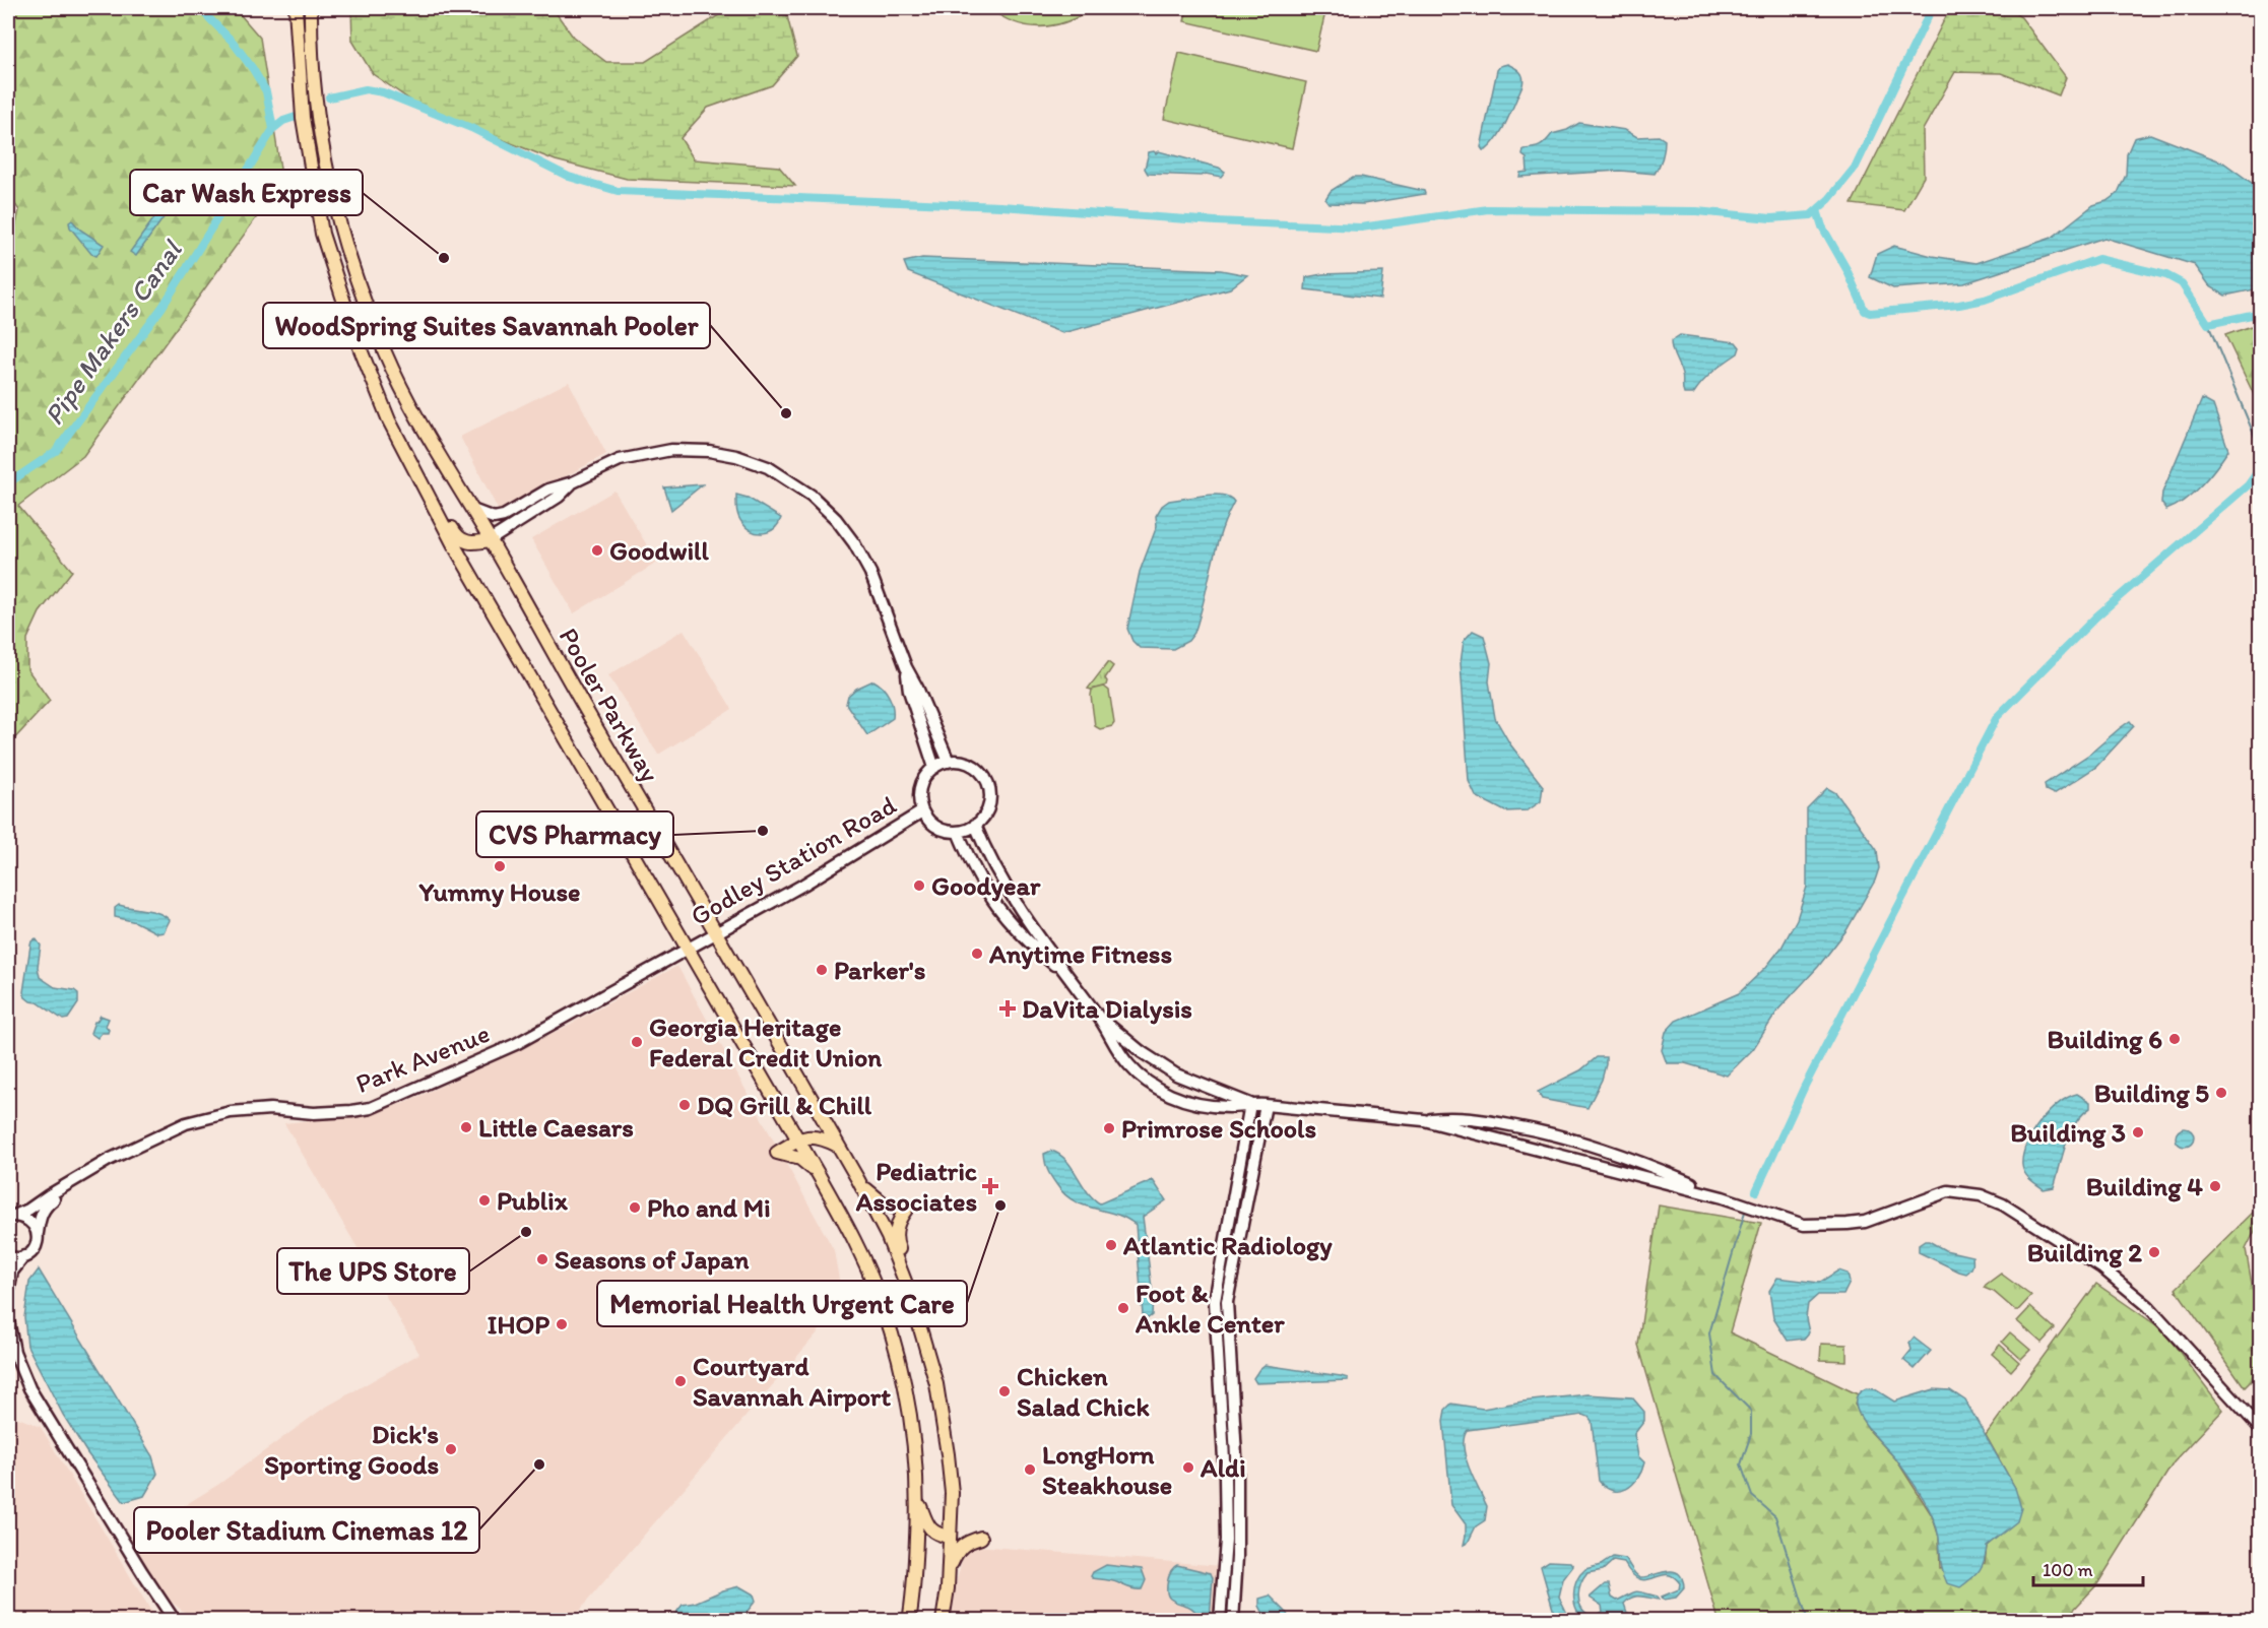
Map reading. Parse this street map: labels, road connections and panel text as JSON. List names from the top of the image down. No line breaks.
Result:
{"streets":{"main road":["Pooler Parkway"],"street":["Godley Station Road","Park Avenue"]},"crossings":[["Pooler Parkway","Godley Station Road"],["Pooler Parkway","Park Avenue"],["Godley Station Road","Park Avenue"]],"water":["Pipe Makers Canal"],"places":{"other":["Car Wash Express","WoodSpring Suites Savannah Pooler","Goodwill","CVS Pharmacy","Yummy House","Goodyear","Anytime Fitness","Parker's","Building 6","Georgia Heritage Federal Credit Union","Building 5","DQ Grill & Chill","Little Caesars","Primrose Schools","Building 3","Building 4","Publix","Memorial Health Urgent Care","Pho and Mi","The UPS Store","Atlantic Radiology","Building 2","Seasons of Japan","Foot & Ankle Center","IHOP","Courtyard Savannah Airport","Chicken Salad Chick","Dick's Sporting Goods","Pooler Stadium Cinemas 12","Aldi","LongHorn Steakhouse"],"health":["DaVita Dialysis","Pediatric Associates"]},"scale_bar":"100 m"}
